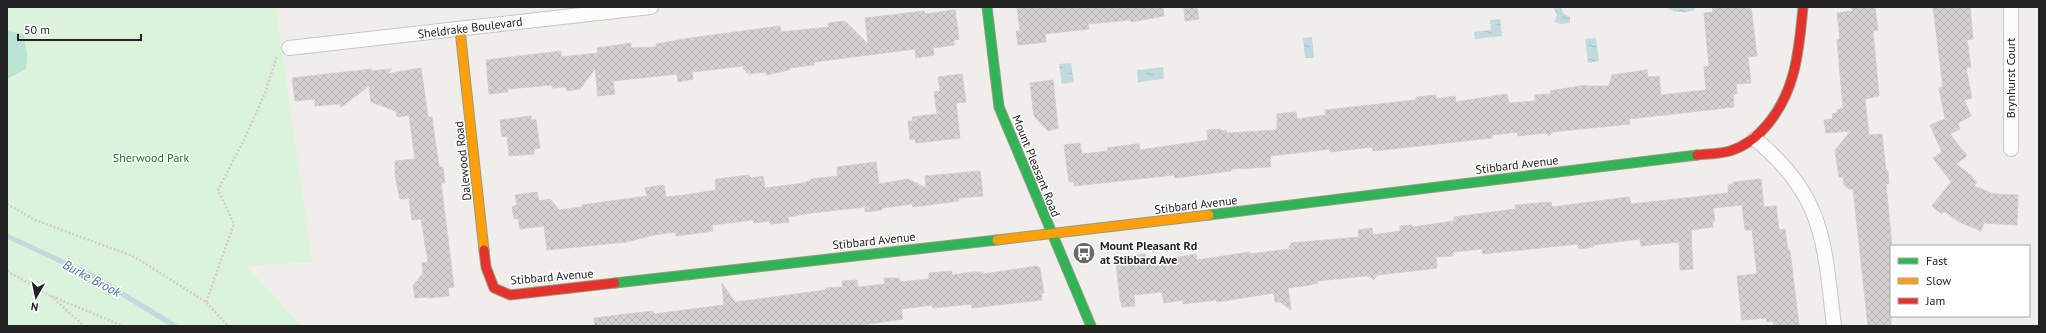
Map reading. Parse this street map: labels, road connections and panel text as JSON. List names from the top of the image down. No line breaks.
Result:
{"streets":{"street":["Sheldrake Boulevard","Brynhurst Court","Dalewood Road","Stibbard Avenue","Mount Pleasant Road"]},"crossings":[["Sheldrake Boulevard","Dalewood Road"],["Dalewood Road","Stibbard Avenue"],["Stibbard Avenue","Mount Pleasant Road"]],"water":["Burke Brook"],"parks":["Sherwood Park"],"places":{"bus stop":["Mount Pleasant Rd at Stibbard Ave"]},"legend":["Fast","Slow","Jam"],"scale_bar":"50 m","north":"bottom"}
